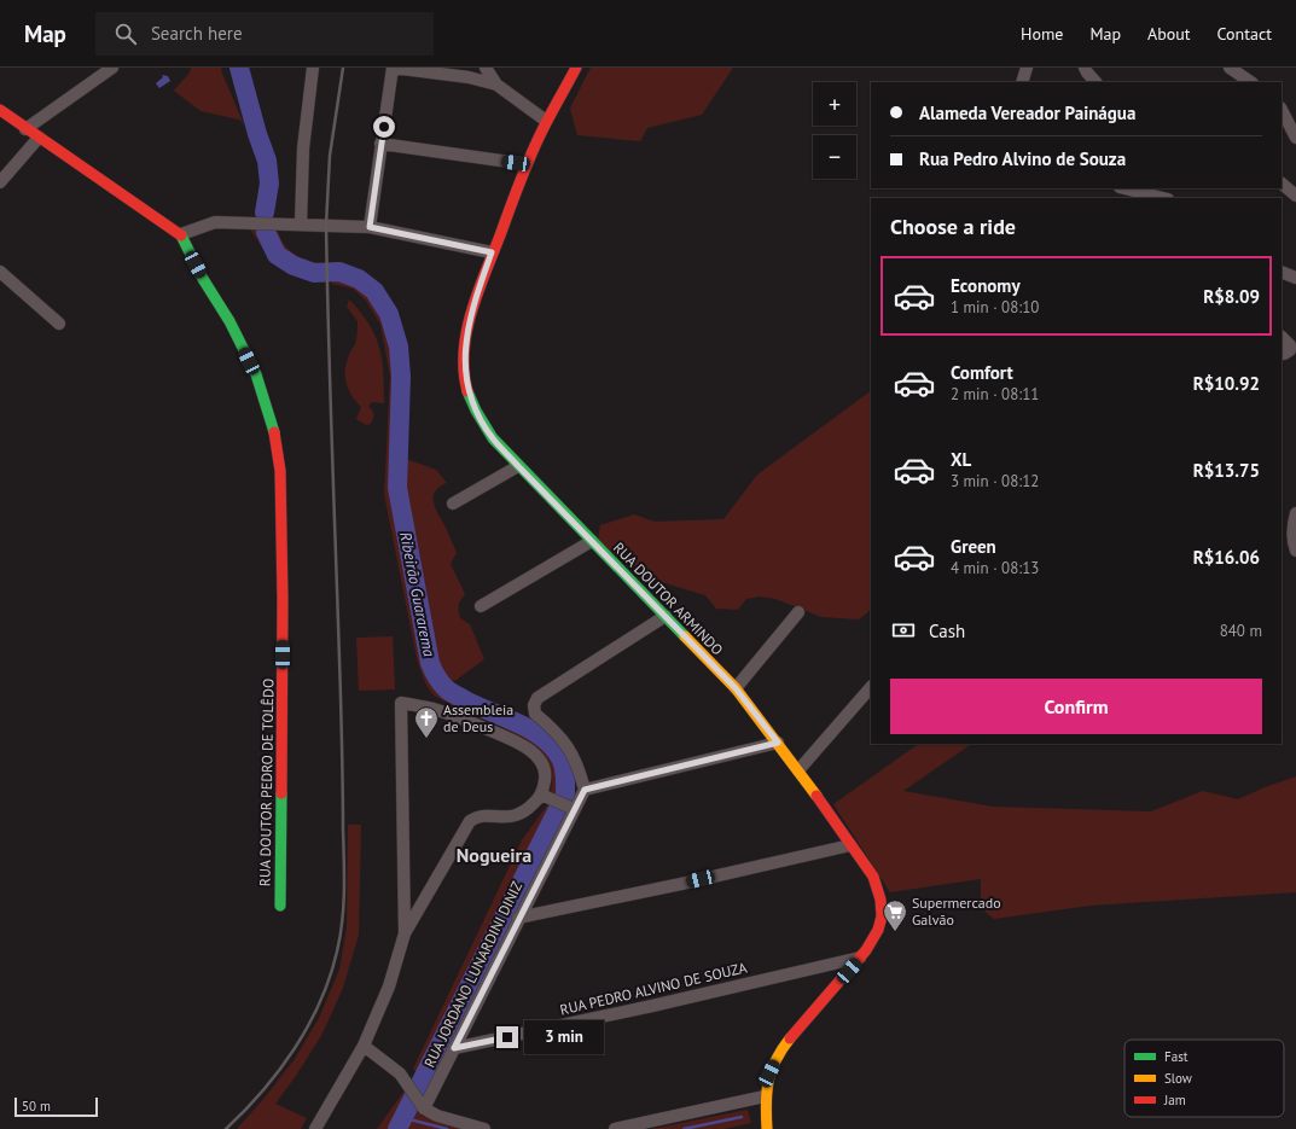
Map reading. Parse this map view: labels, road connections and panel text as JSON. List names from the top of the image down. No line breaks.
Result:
{"streets":{"street":["RUA DOUTOR ARMINDO","RUA DOUTOR PEDRO DE TOLÊDO","RUA JORDANO LUNARDINI DINIZ","RUA PEDRO ALVINO DE SOUZA"]},"crossings":[["RUA DOUTOR ARMINDO","RUA PEDRO ALVINO DE SOUZA"],["RUA JORDANO LUNARDINI DINIZ","RUA PEDRO ALVINO DE SOUZA"]],"districts":["Nogueira"],"water":["Ribeirão Guararema"],"places":{"church":["Assembleia de Deus"],"supermarket":["Supermercado Galvão"]},"legend":["Fast","Slow","Jam"],"scale_bar":"50 m","page":{"header":"Map","search":"Search here","nav":["Home","Map","About","Contact"],"map_buttons":["+","−"],"banner":["Alameda Vereador Painágua","Rua Pedro Alvino de Souza"],"heading":"Choose a ride","list":[{"name":"Economy","note":"1 min · 08:10","value":"R$8.09"},{"name":"Comfort","note":"2 min · 08:11","value":"R$10.92"},{"name":"XL","note":"3 min · 08:12","value":"R$13.75"},{"name":"Green","note":"4 min · 08:13","value":"R$16.06"}],"pay":["Cash","840 m"],"buttons":"Confirm","bubble":"3 min","scale":"50 m"}}
